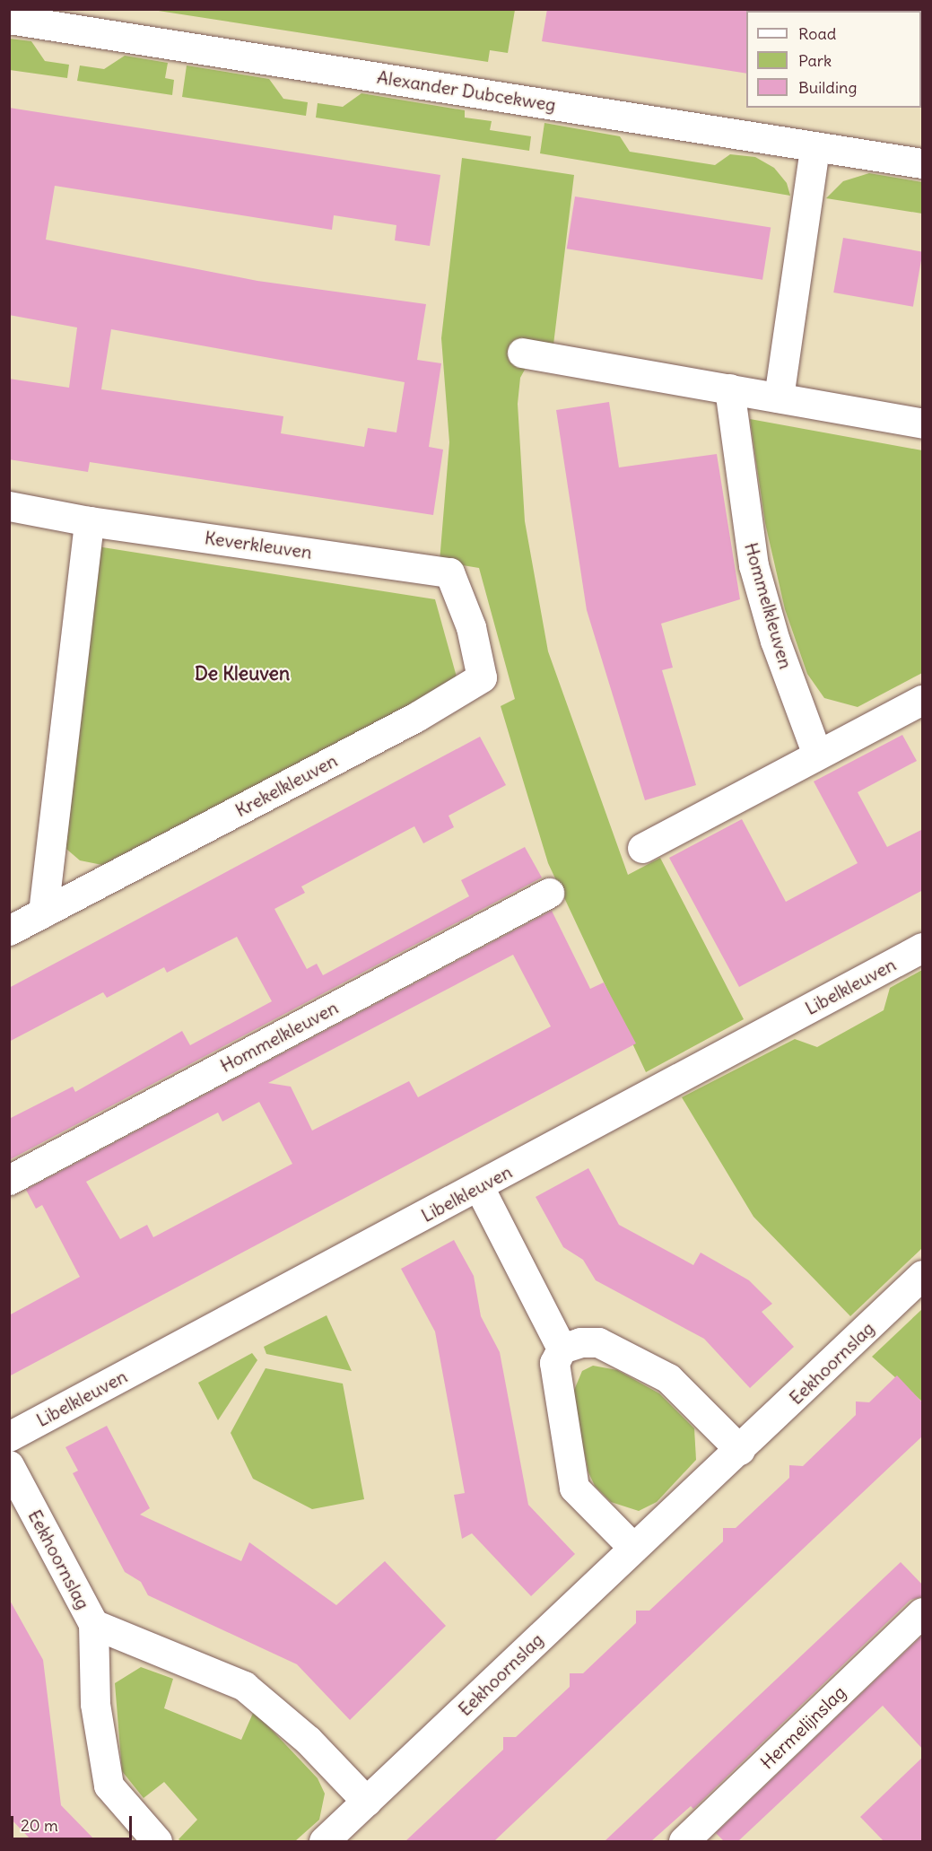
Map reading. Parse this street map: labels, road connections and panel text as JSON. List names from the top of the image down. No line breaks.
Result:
{"streets":{"street":["Alexander Dubcekweg","Keverkleuven","Hommelkleuven","Krekelkleuven","Libelkleuven","Eekhoornslag","Hermelijnslag"]},"crossings":[["Keverkleuven","Krekelkleuven"]],"districts":["De Kleuven"],"legend":["Road","Park","Building"],"scale_bar":"20 m"}
